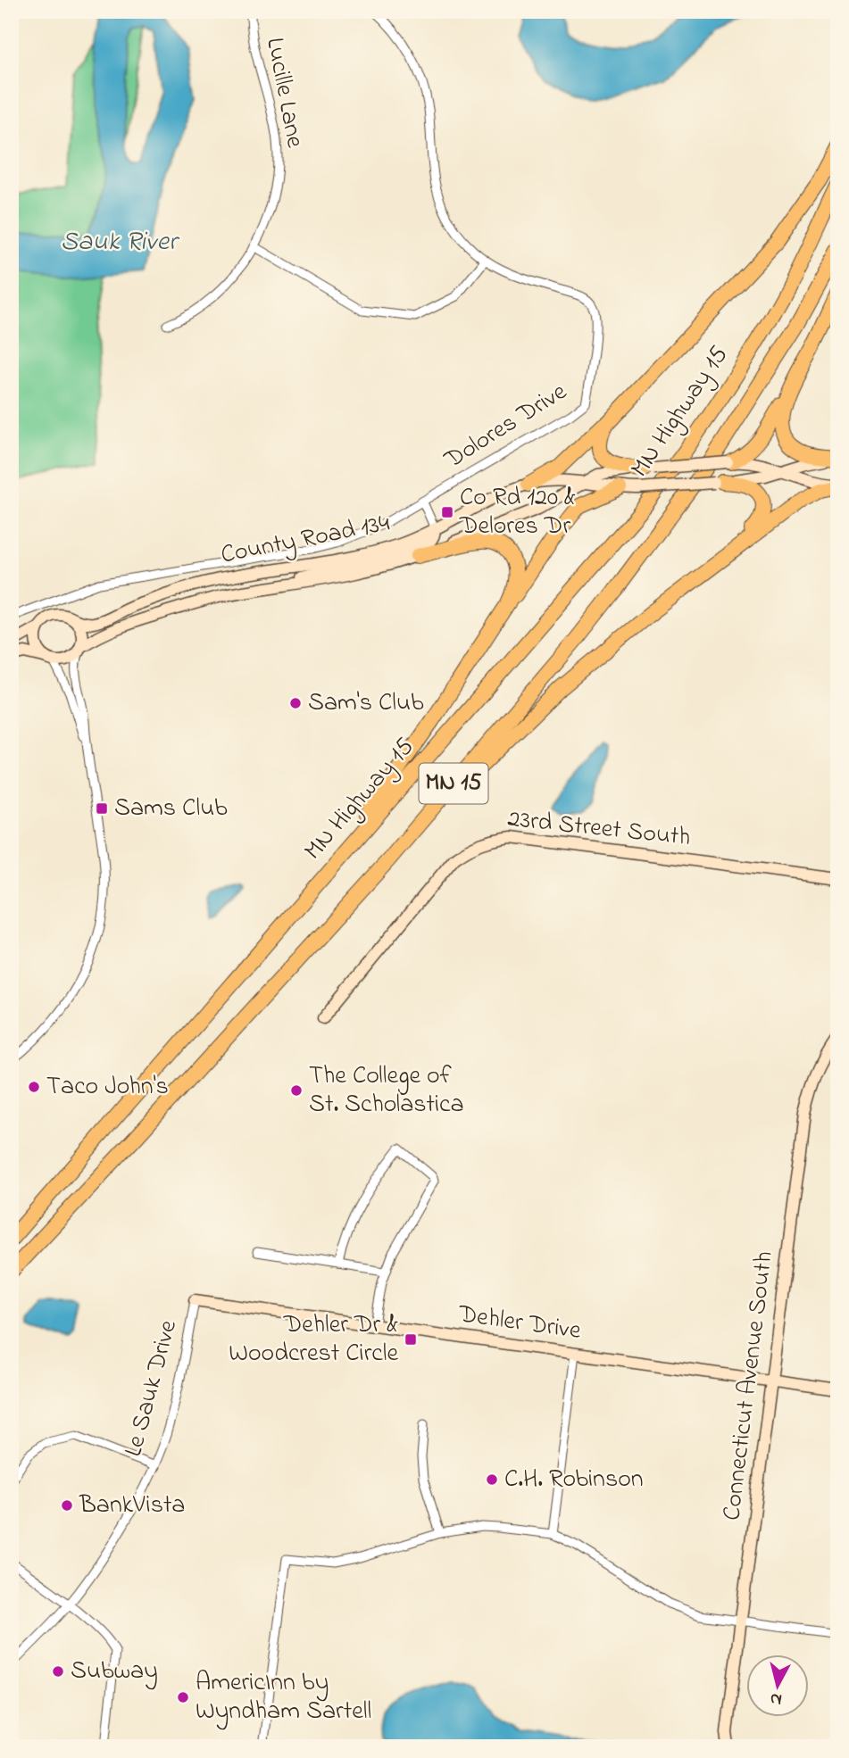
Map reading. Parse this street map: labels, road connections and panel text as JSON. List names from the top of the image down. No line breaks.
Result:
{"streets":{"highway":["MN Highway 15","MN 15"],"street":["Lucille Lane","Dolores Drive","County Road 134","23rd Street South","Dehler Drive","Connecticut Avenue South","Le Sauk Drive"]},"crossings":[["Dehler Drive","Connecticut Avenue South"],["Dehler Drive","Le Sauk Drive"]],"water":["Sauk River"],"places":{"transit":["Co Rd 120 & Delores Dr","Sams Club","Dehler Dr & Woodcrest Circle"],"other":["Sam's Club","Taco John's","The College of St. Scholastica","C.H. Robinson","BankVista","Subway","AmericInn by Wyndham Sartell"]},"north":"bottom"}
